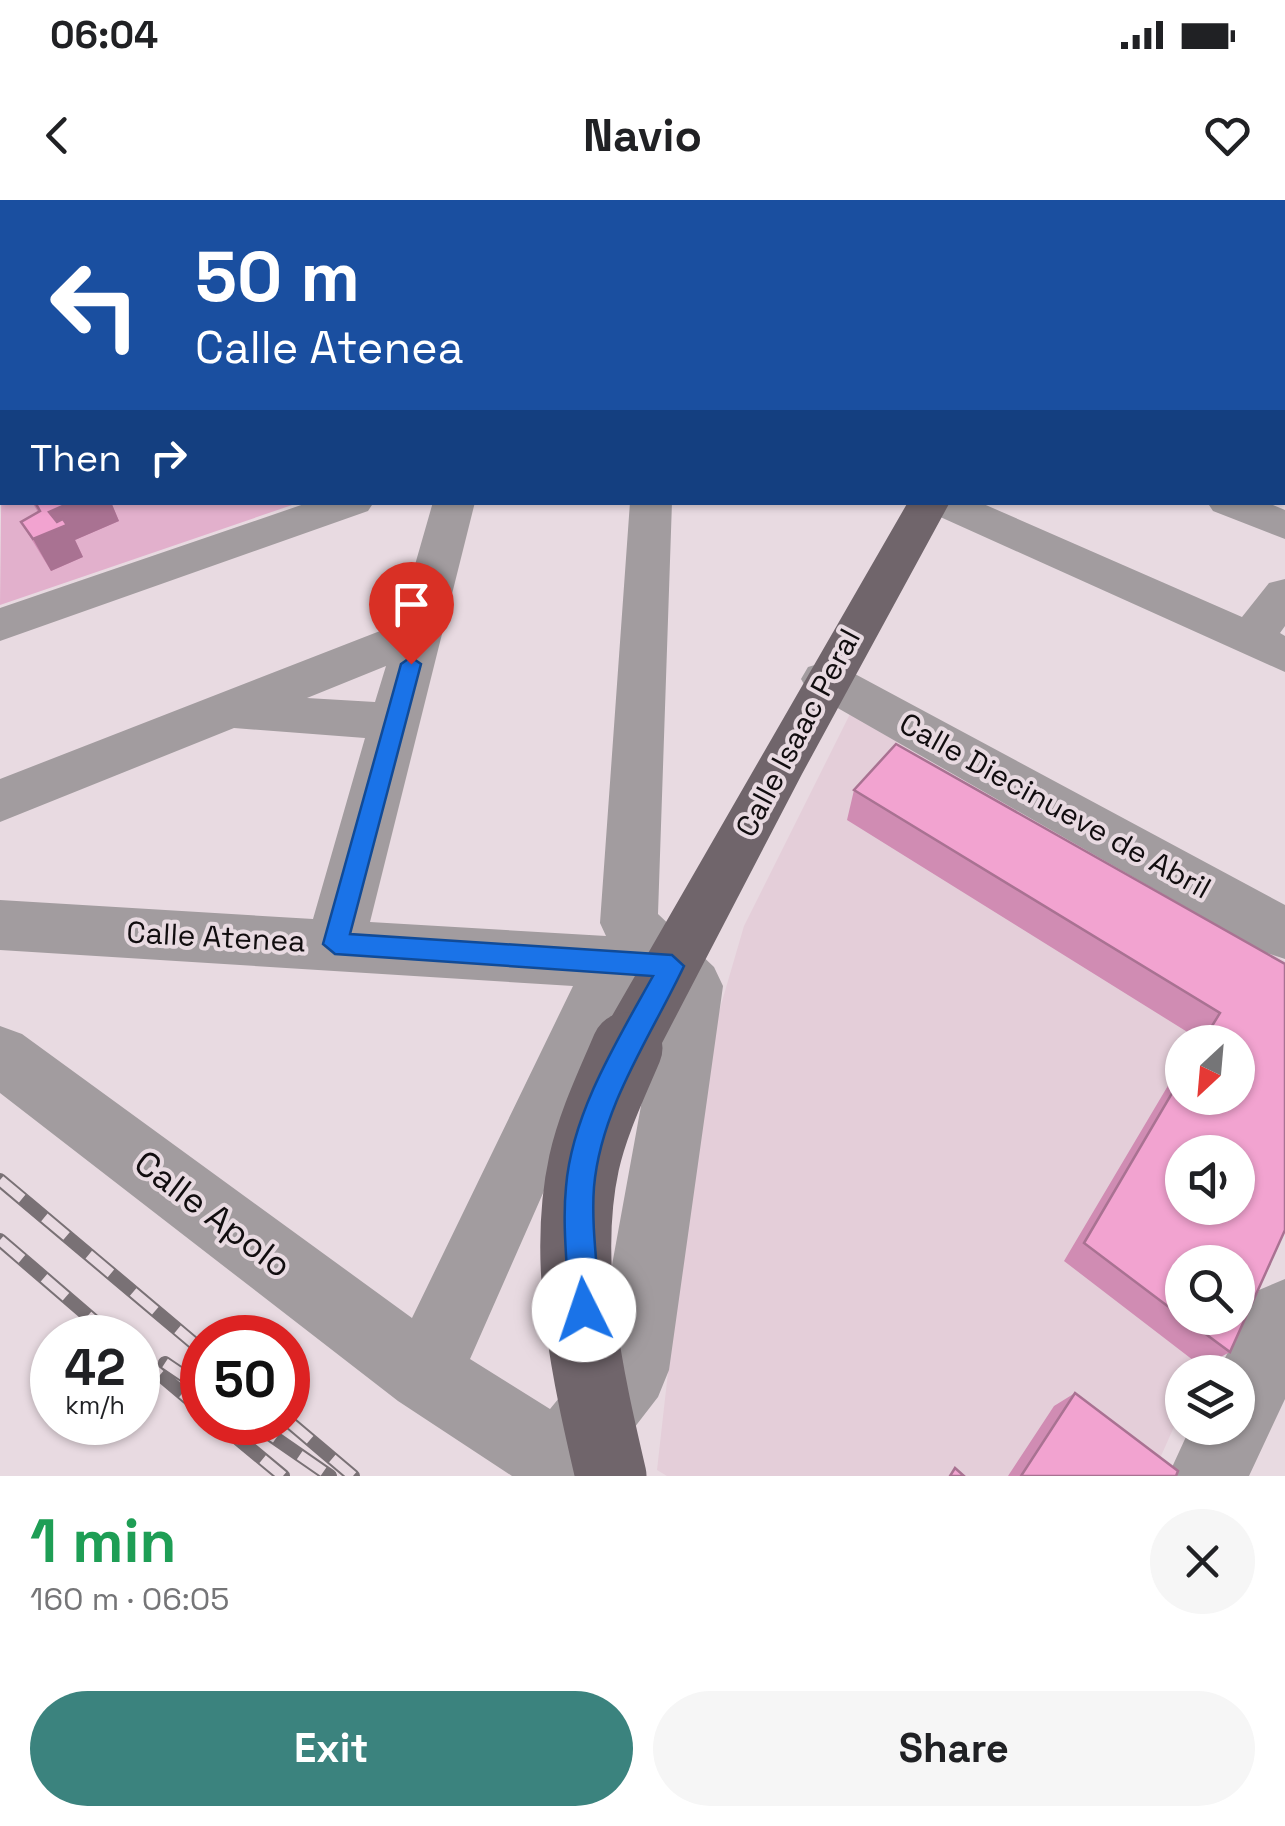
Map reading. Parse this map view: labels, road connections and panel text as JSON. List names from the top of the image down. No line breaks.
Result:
{"streets":{"main road":["Calle Isaac Peral"],"street":["Calle Diecinueve de Abril","Calle Atenea","Calle Apolo"]},"crossings":[["Calle Isaac Peral","Calle Diecinueve de Abril"],["Calle Isaac Peral","Calle Atenea"],["Calle Isaac Peral","Calle Apolo"]],"north":"bottom left","page":{"status":"06:04","header":"Navio","turn":["50 m","Calle Atenea"],"then":"Then","speed":"42 km/h","limit":"50","heading":["1 min","160 m · 06:05"],"buttons":["Exit","Share"]}}
